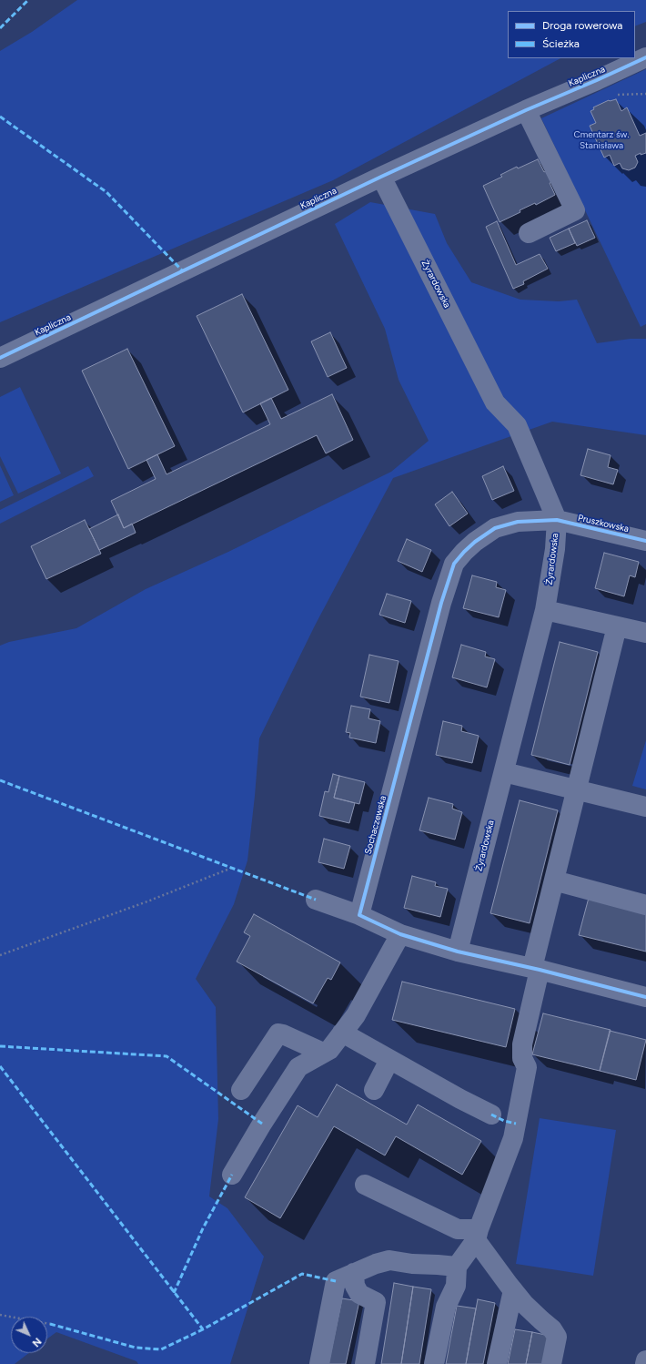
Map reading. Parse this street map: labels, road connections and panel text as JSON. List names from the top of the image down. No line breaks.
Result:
{"streets":{"street":["Kapliczna","Żyrardowska","Pruszkowska","Sochaczewska"]},"crossings":[["Kapliczna","Żyrardowska"],["Żyrardowska","Pruszkowska"],["Żyrardowska","Sochaczewska"],["Pruszkowska","Sochaczewska"]],"parks":["Cmentarz św. Stanisława"],"legend":["Droga rowerowa","Ścieżka"],"north":"bottom right"}
